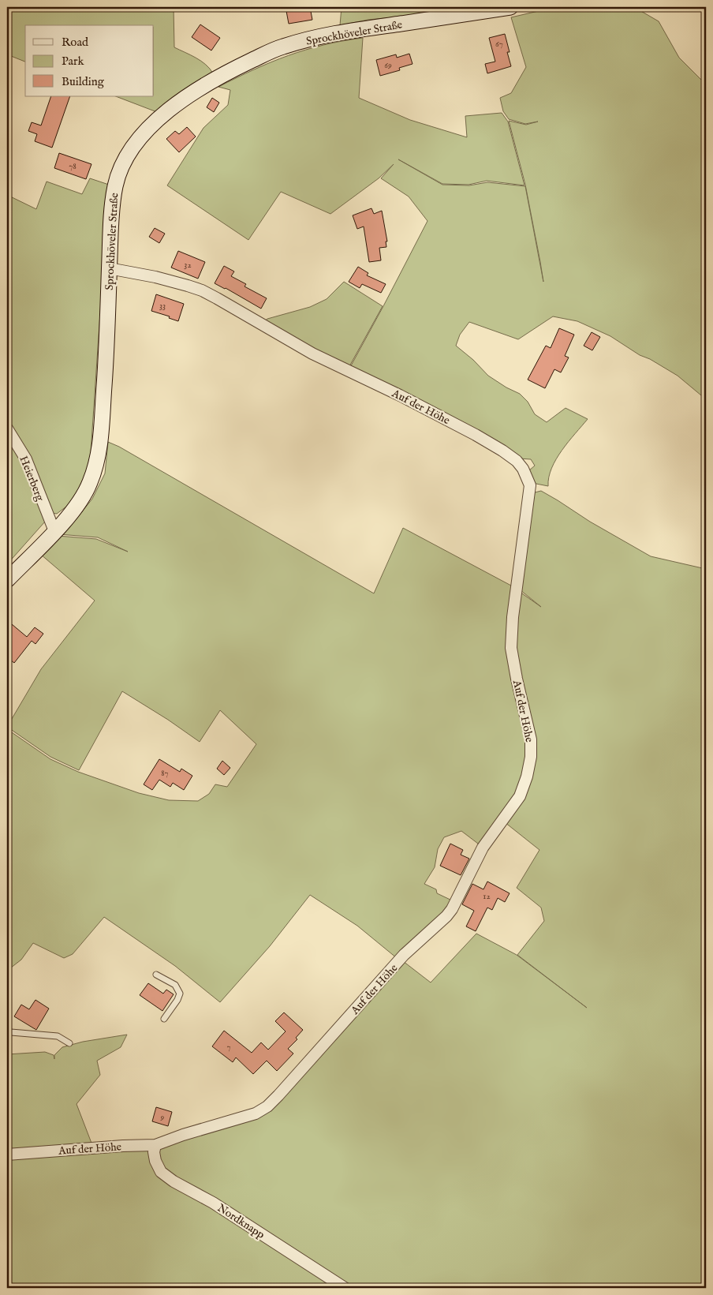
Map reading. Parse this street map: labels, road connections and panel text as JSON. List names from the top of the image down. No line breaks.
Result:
{"streets":{"street":["Sprockhöveler Straße","Auf der Höhe","Heierberg","Nordknapp"]},"crossings":[["Sprockhöveler Straße","Auf der Höhe"],["Sprockhöveler Straße","Heierberg"],["Auf der Höhe","Nordknapp"]],"house_numbers":["67","69","78","32","33","87","12","7","9"],"legend":["Road","Park","Building"]}
